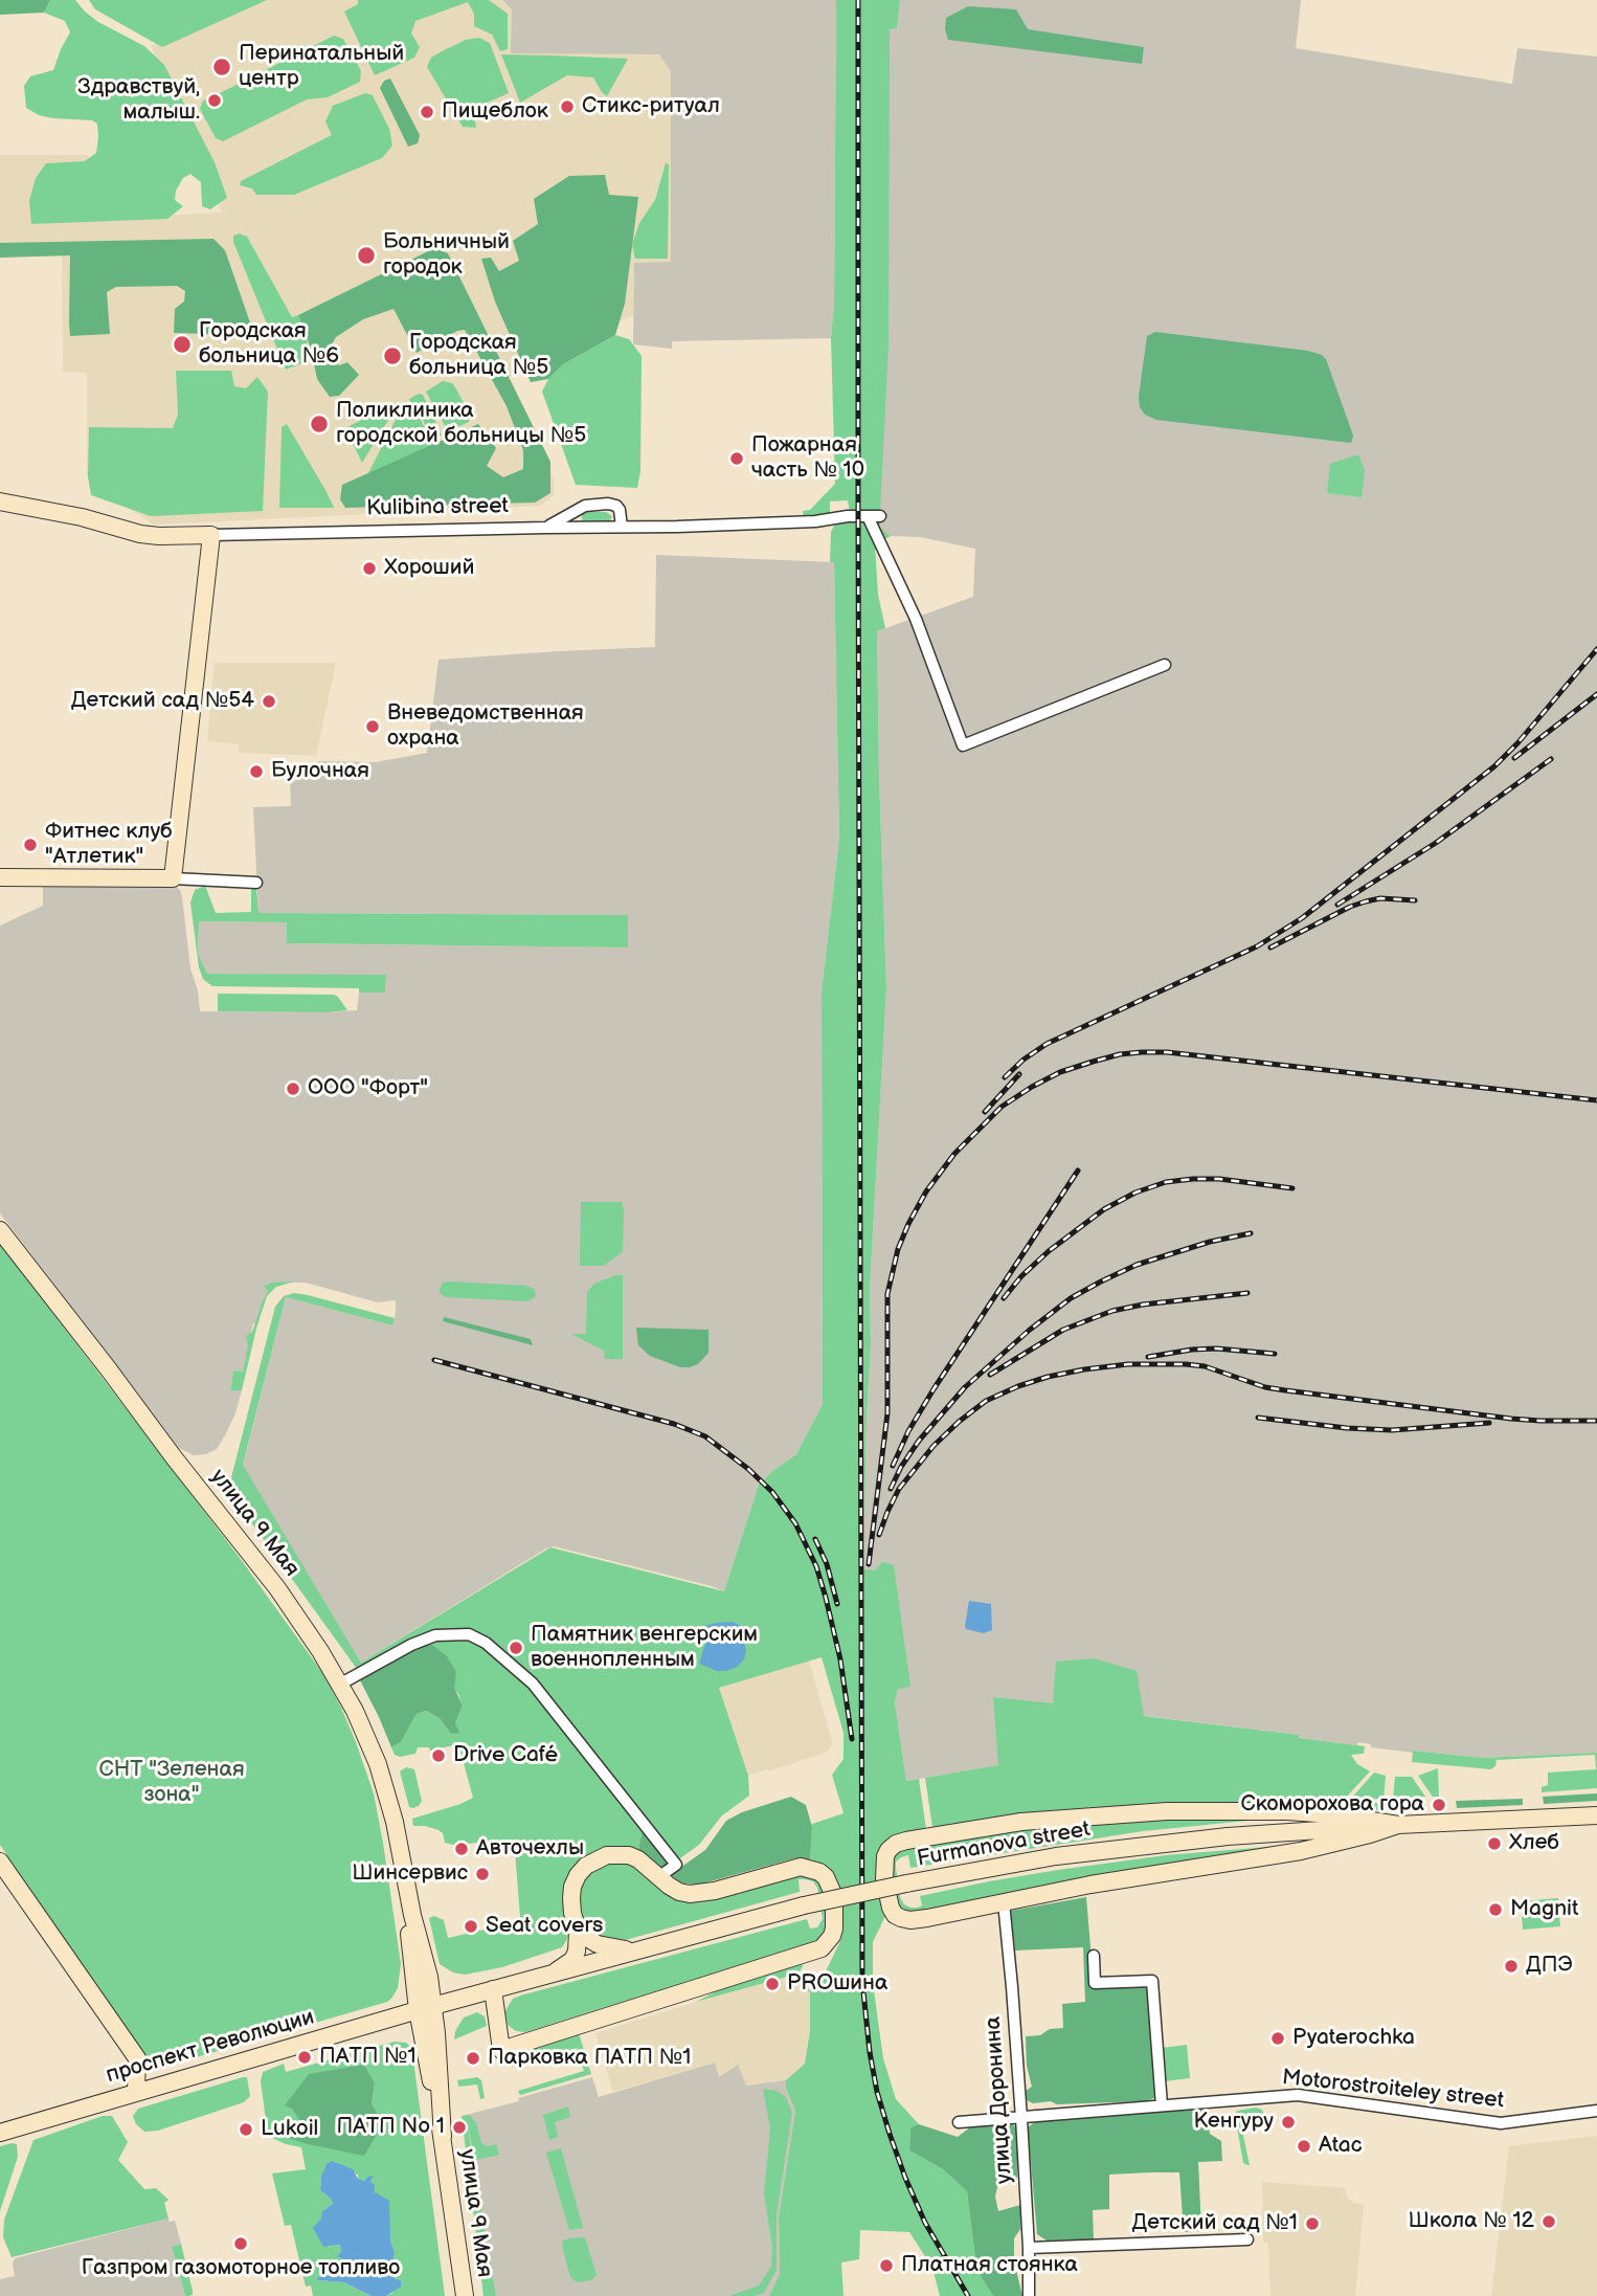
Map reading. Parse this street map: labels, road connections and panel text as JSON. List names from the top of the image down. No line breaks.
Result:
{"streets":{"street":["Kulibina street","улица 9 Мая","Furmanova street","проспект Революции","Motorostroiteley street","улица Доронина"]},"crossings":[["улица 9 Мая","Furmanova street"],["улица 9 Мая","проспект Революции"],["Furmanova street","проспект Революции"],["Motorostroiteley street","улица Доронина"]],"parks":["СНТ \"Зеленая зона\""],"places":["Перинатальный центр","Здравствуй, малыш.","Стикс-ритуал","Пищеблок","Больничный городок","Городская больница №6","Городская больница №5","Поликлиника городской больницы №5","Пожарная часть № 10","Хороший","Детский сад №54","Вневедомственная охрана","Булочная","Фитнес клуб \"Атлетик\"","ООО \"Форт\"","Памятник венгерским военнопленным","Drive Café","Скоморохова гора","Хлеб","Авточехлы","Шинсервис","Magnit","Seat covers","ДПЭ","PROшина","Pyaterochka","ПАТП №1","Парковка ПАТП №1","Кенгуру","ПАТП No 1","Lukoil","Atac","Школа № 12","Детский сад №1","Газпром газомоторное топливо","Платная стоянка"]}
